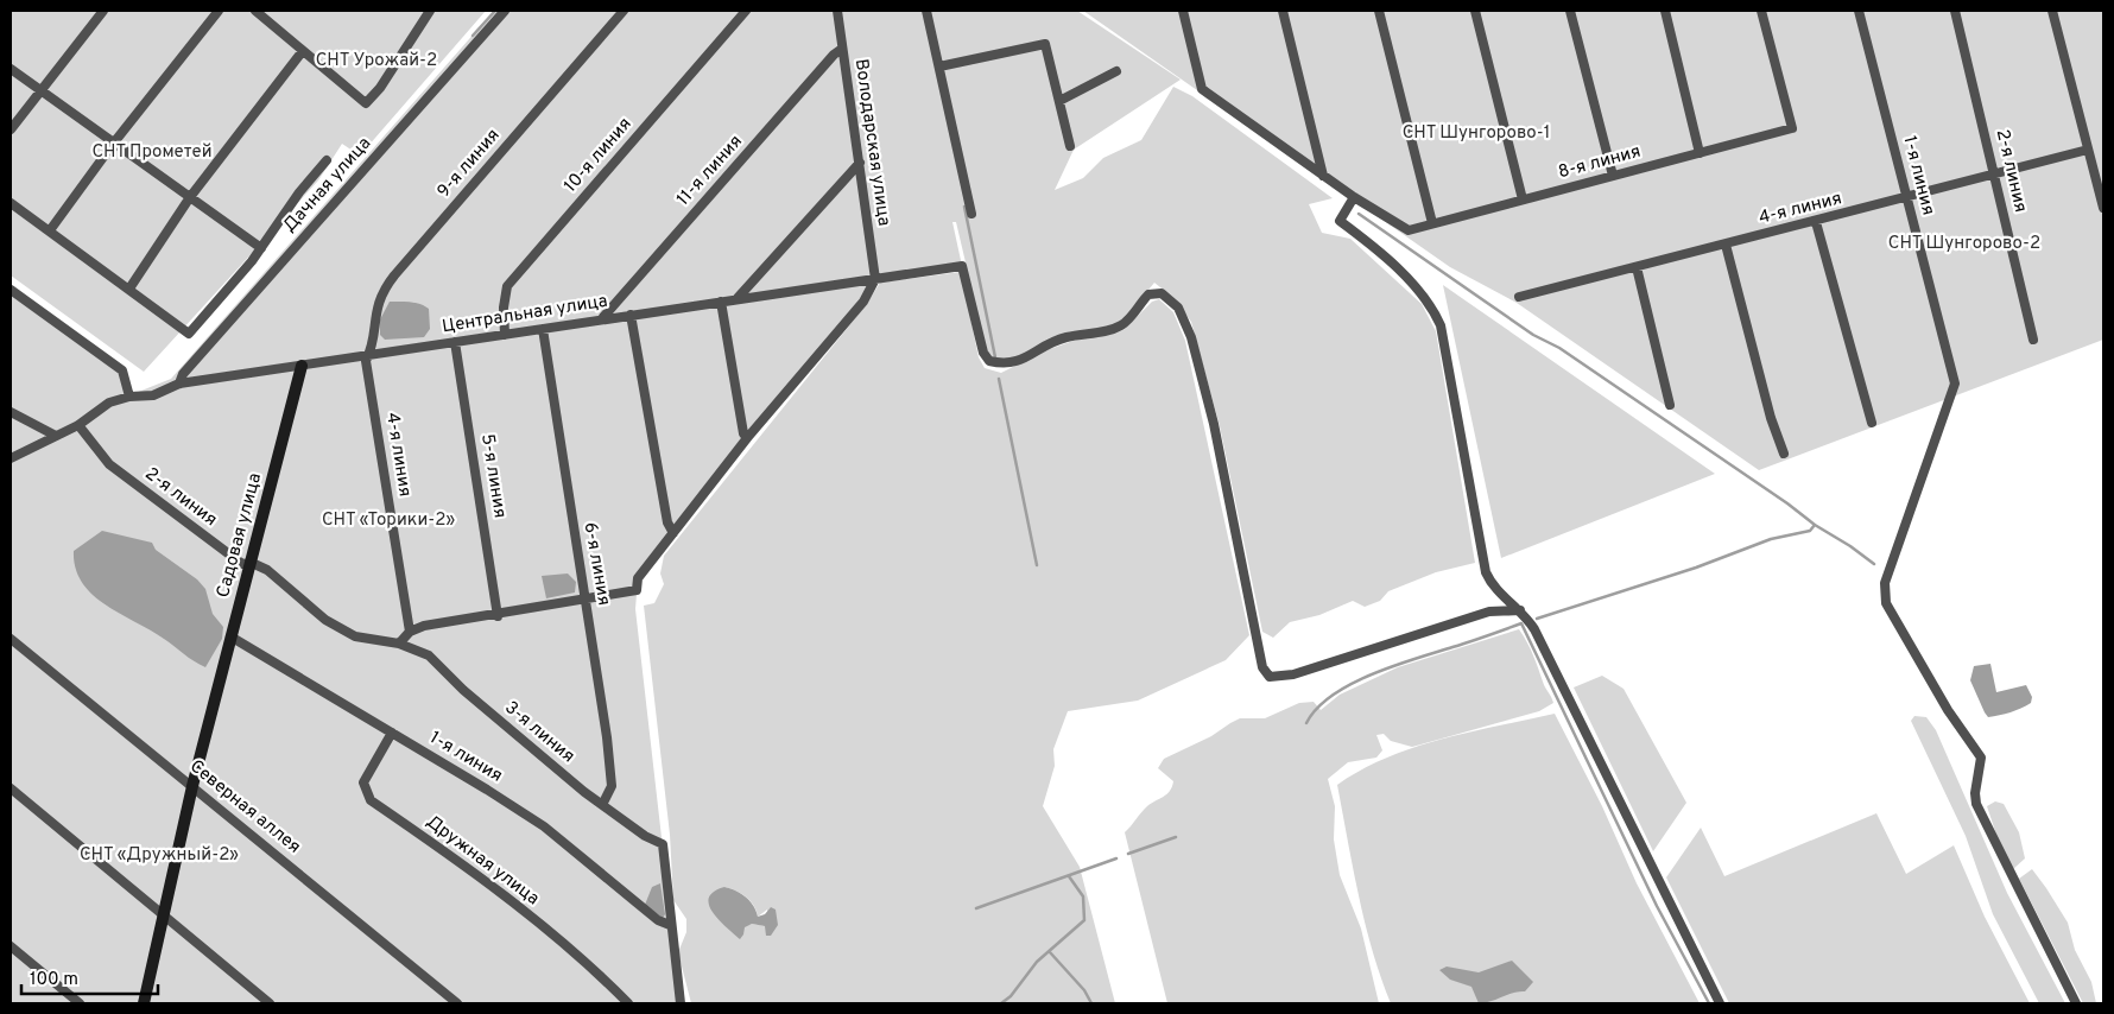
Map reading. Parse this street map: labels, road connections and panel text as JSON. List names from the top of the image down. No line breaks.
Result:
{"streets":{"street":["Володарская улица","10-я линия","8-я линия","9-я линия","11-я линия","2-я линия","1-я линия","Дачная улица","4-я линия","Центральная улица","5-я линия","Садовая улица","6-я линия","3-я линия","Северная аллея","Дружная улица"]},"crossings":[["Володарская улица","11-я линия"],["Володарская улица","Центральная улица"],["10-я линия","Центральная улица"],["9-я линия","4-я линия"],["9-я линия","Центральная улица"],["11-я линия","Центральная улица"],["2-я линия","4-я линия"],["2-я линия","Центральная улица"],["2-я линия","Садовая улица"],["2-я линия","3-я линия"],["1-я линия","4-я линия"],["1-я линия","Садовая улица"],["1-я линия","3-я линия"],["1-я линия","Дружная улица"],["Дачная улица","Центральная улица"],["4-я линия","Центральная улица"],["Центральная улица","5-я линия"],["Центральная улица","Садовая улица"],["Центральная улица","6-я линия"],["Садовая улица","Северная аллея"],["6-я линия","3-я линия"]],"parks":["СНТ Урожай-2","СНТ Шунгорово-1","СНТ Прометей","СНТ Шунгорово-2","СНТ «Торики-2»","СНТ «Дружный-2»"],"scale_bar":"100 m"}
